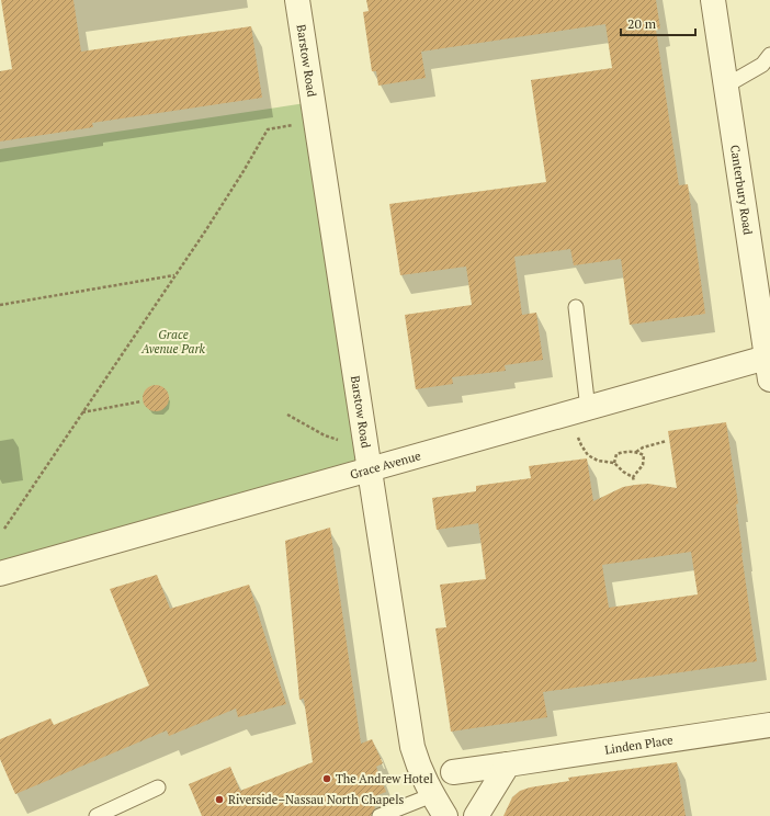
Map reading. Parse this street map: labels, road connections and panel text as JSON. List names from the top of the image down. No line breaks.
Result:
{"streets":{"street":["Barstow Road","Canterbury Road","Grace Avenue","Linden Place"]},"crossings":[["Barstow Road","Grace Avenue"],["Canterbury Road","Grace Avenue"]],"parks":["Grace Avenue Park"],"places":["The Andrew Hotel","Riverside–Nassau North Chapels"],"scale_bar":"20 m"}
